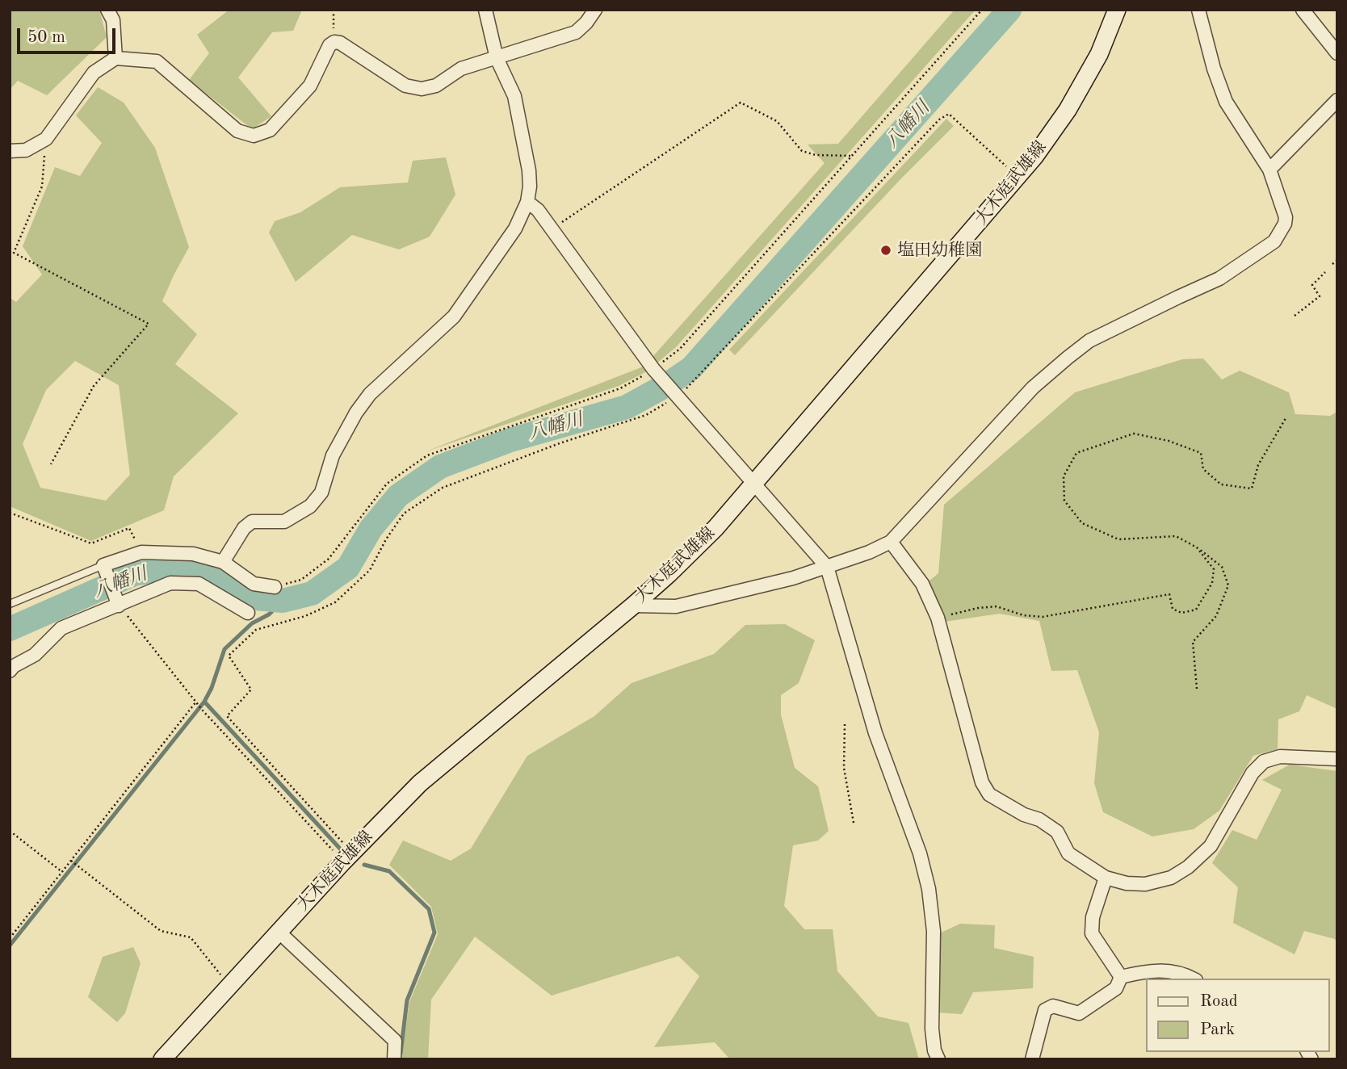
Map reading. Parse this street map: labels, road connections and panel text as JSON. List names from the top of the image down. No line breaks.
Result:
{"streets":{"main road":["大木庭武雄線"]},"water":["八幡川"],"places":["塩田幼稚園"],"legend":["Road","Park"],"scale_bar":"50 m"}
